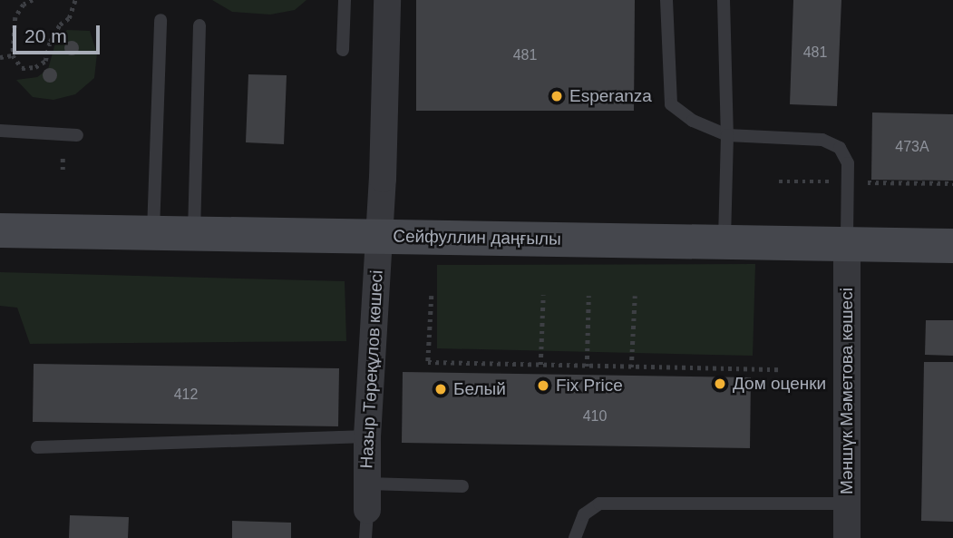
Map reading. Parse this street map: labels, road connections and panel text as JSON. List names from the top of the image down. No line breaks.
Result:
{"streets":{"main road":["Сейфуллин даңғылы"],"street":["Назыр Төреқұлов көшесі","Мәншүк Мәметова көшесі"]},"crossings":[["Сейфуллин даңғылы","Назыр Төреқұлов көшесі"],["Сейфуллин даңғылы","Мәншүк Мәметова көшесі"]],"places":["Esperanza","Дом оценки","Fix Price","Белый"],"house_numbers":["481","481","473А","412","410"],"scale_bar":"20 m"}
